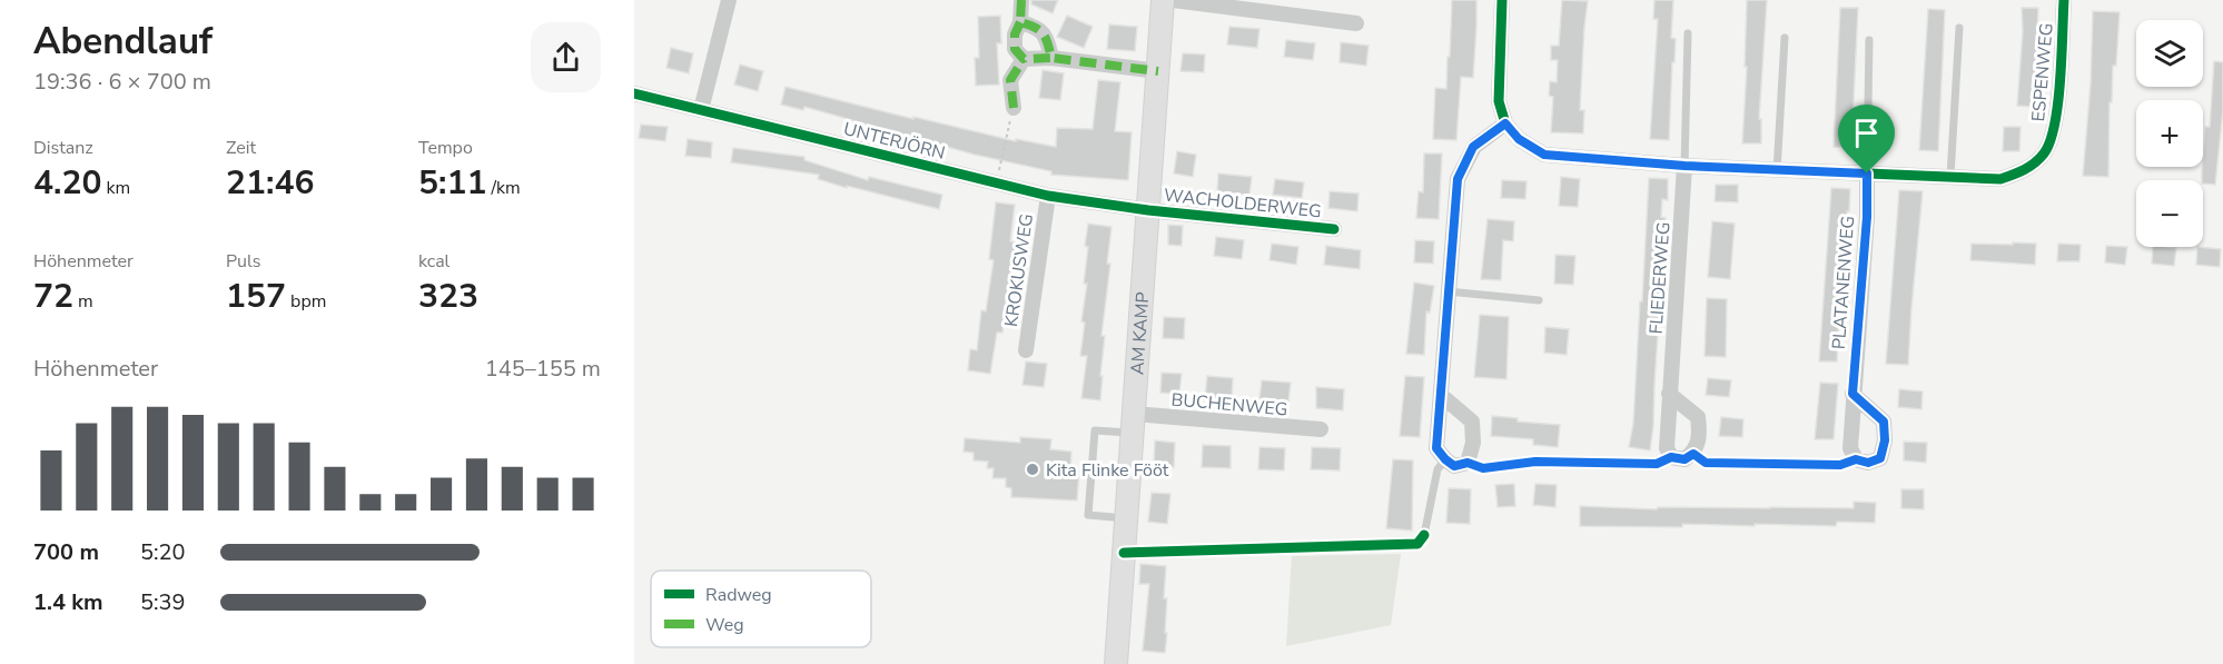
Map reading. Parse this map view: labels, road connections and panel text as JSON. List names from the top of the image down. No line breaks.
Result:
{"streets":{"street":["ESPENWEG","UNTERJÖRN","WACHOLDERWEG","KROKUSWEG","FLIEDERWEG","PLATANENWEG","AM KAMP","BUCHENWEG"]},"crossings":[["ESPENWEG","FLIEDERWEG"],["ESPENWEG","PLATANENWEG"],["UNTERJÖRN","WACHOLDERWEG"],["UNTERJÖRN","KROKUSWEG"],["UNTERJÖRN","AM KAMP"],["WACHOLDERWEG","AM KAMP"],["AM KAMP","BUCHENWEG"]],"places":["Kita Flinke Fööt"],"legend":["Radweg","Weg"],"page":{"heading":["Abendlauf","19:36 · 6 × 700 m"],"map_buttons":["+","−"],"stats":[["Distanz","4.20 km"],["Zeit","21:46"],["Tempo","5:11 /km"],["Höhenmeter","72 m"],["Puls","157 bpm"],["kcal","323"]],"chart":["Höhenmeter","145–155 m"],"list":[{"name":"700 m","note":"5:20"},{"name":"1.4 km","note":"5:39"}]}}
